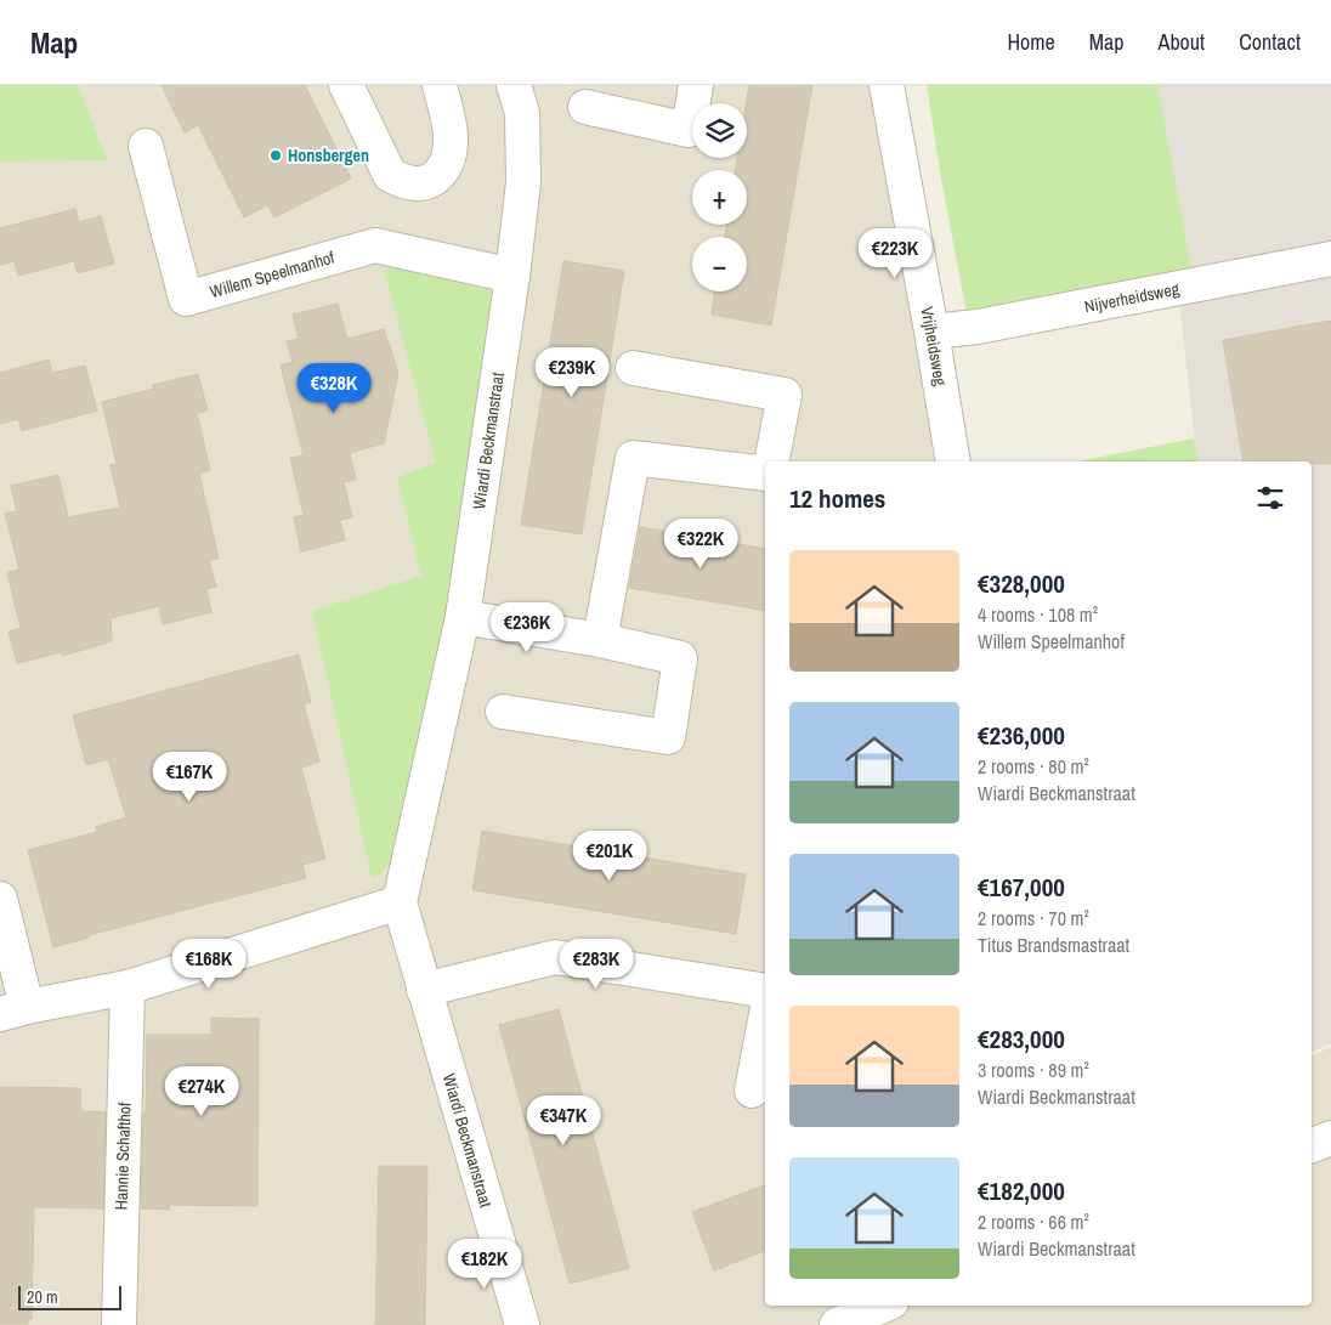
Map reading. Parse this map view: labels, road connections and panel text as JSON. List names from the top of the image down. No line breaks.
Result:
{"streets":{"street":["Willem Speelmanhof","Nijverheidsweg","Vrijheidsweg","Wiardi Beckmanstraat","Hannie Schafthof"]},"crossings":[["Willem Speelmanhof","Wiardi Beckmanstraat"],["Nijverheidsweg","Vrijheidsweg"]],"places":["Honsbergen"],"scale_bar":"20 m","page":{"header":"Map","nav":["Home","Map","About","Contact"],"map_buttons":["+","−"],"price":["€223K","€239K","€328K","€322K","€236K","€167K","€201K","€168K","€283K","€274K","€347K","€182K"],"heading":"12 homes","list":[{"name":"€328,000","note":"4 rooms · 108 m² · Willem Speelmanhof"},{"name":"€236,000","note":"2 rooms · 80 m² · Wiardi Beckmanstraat"},{"name":"€167,000","note":"2 rooms · 70 m² · Titus Brandsmastraat"},{"name":"€283,000","note":"3 rooms · 89 m² · Wiardi Beckmanstraat"},{"name":"€182,000","note":"2 rooms · 66 m² · Wiardi Beckmanstraat"}],"scale":"20 m"}}
